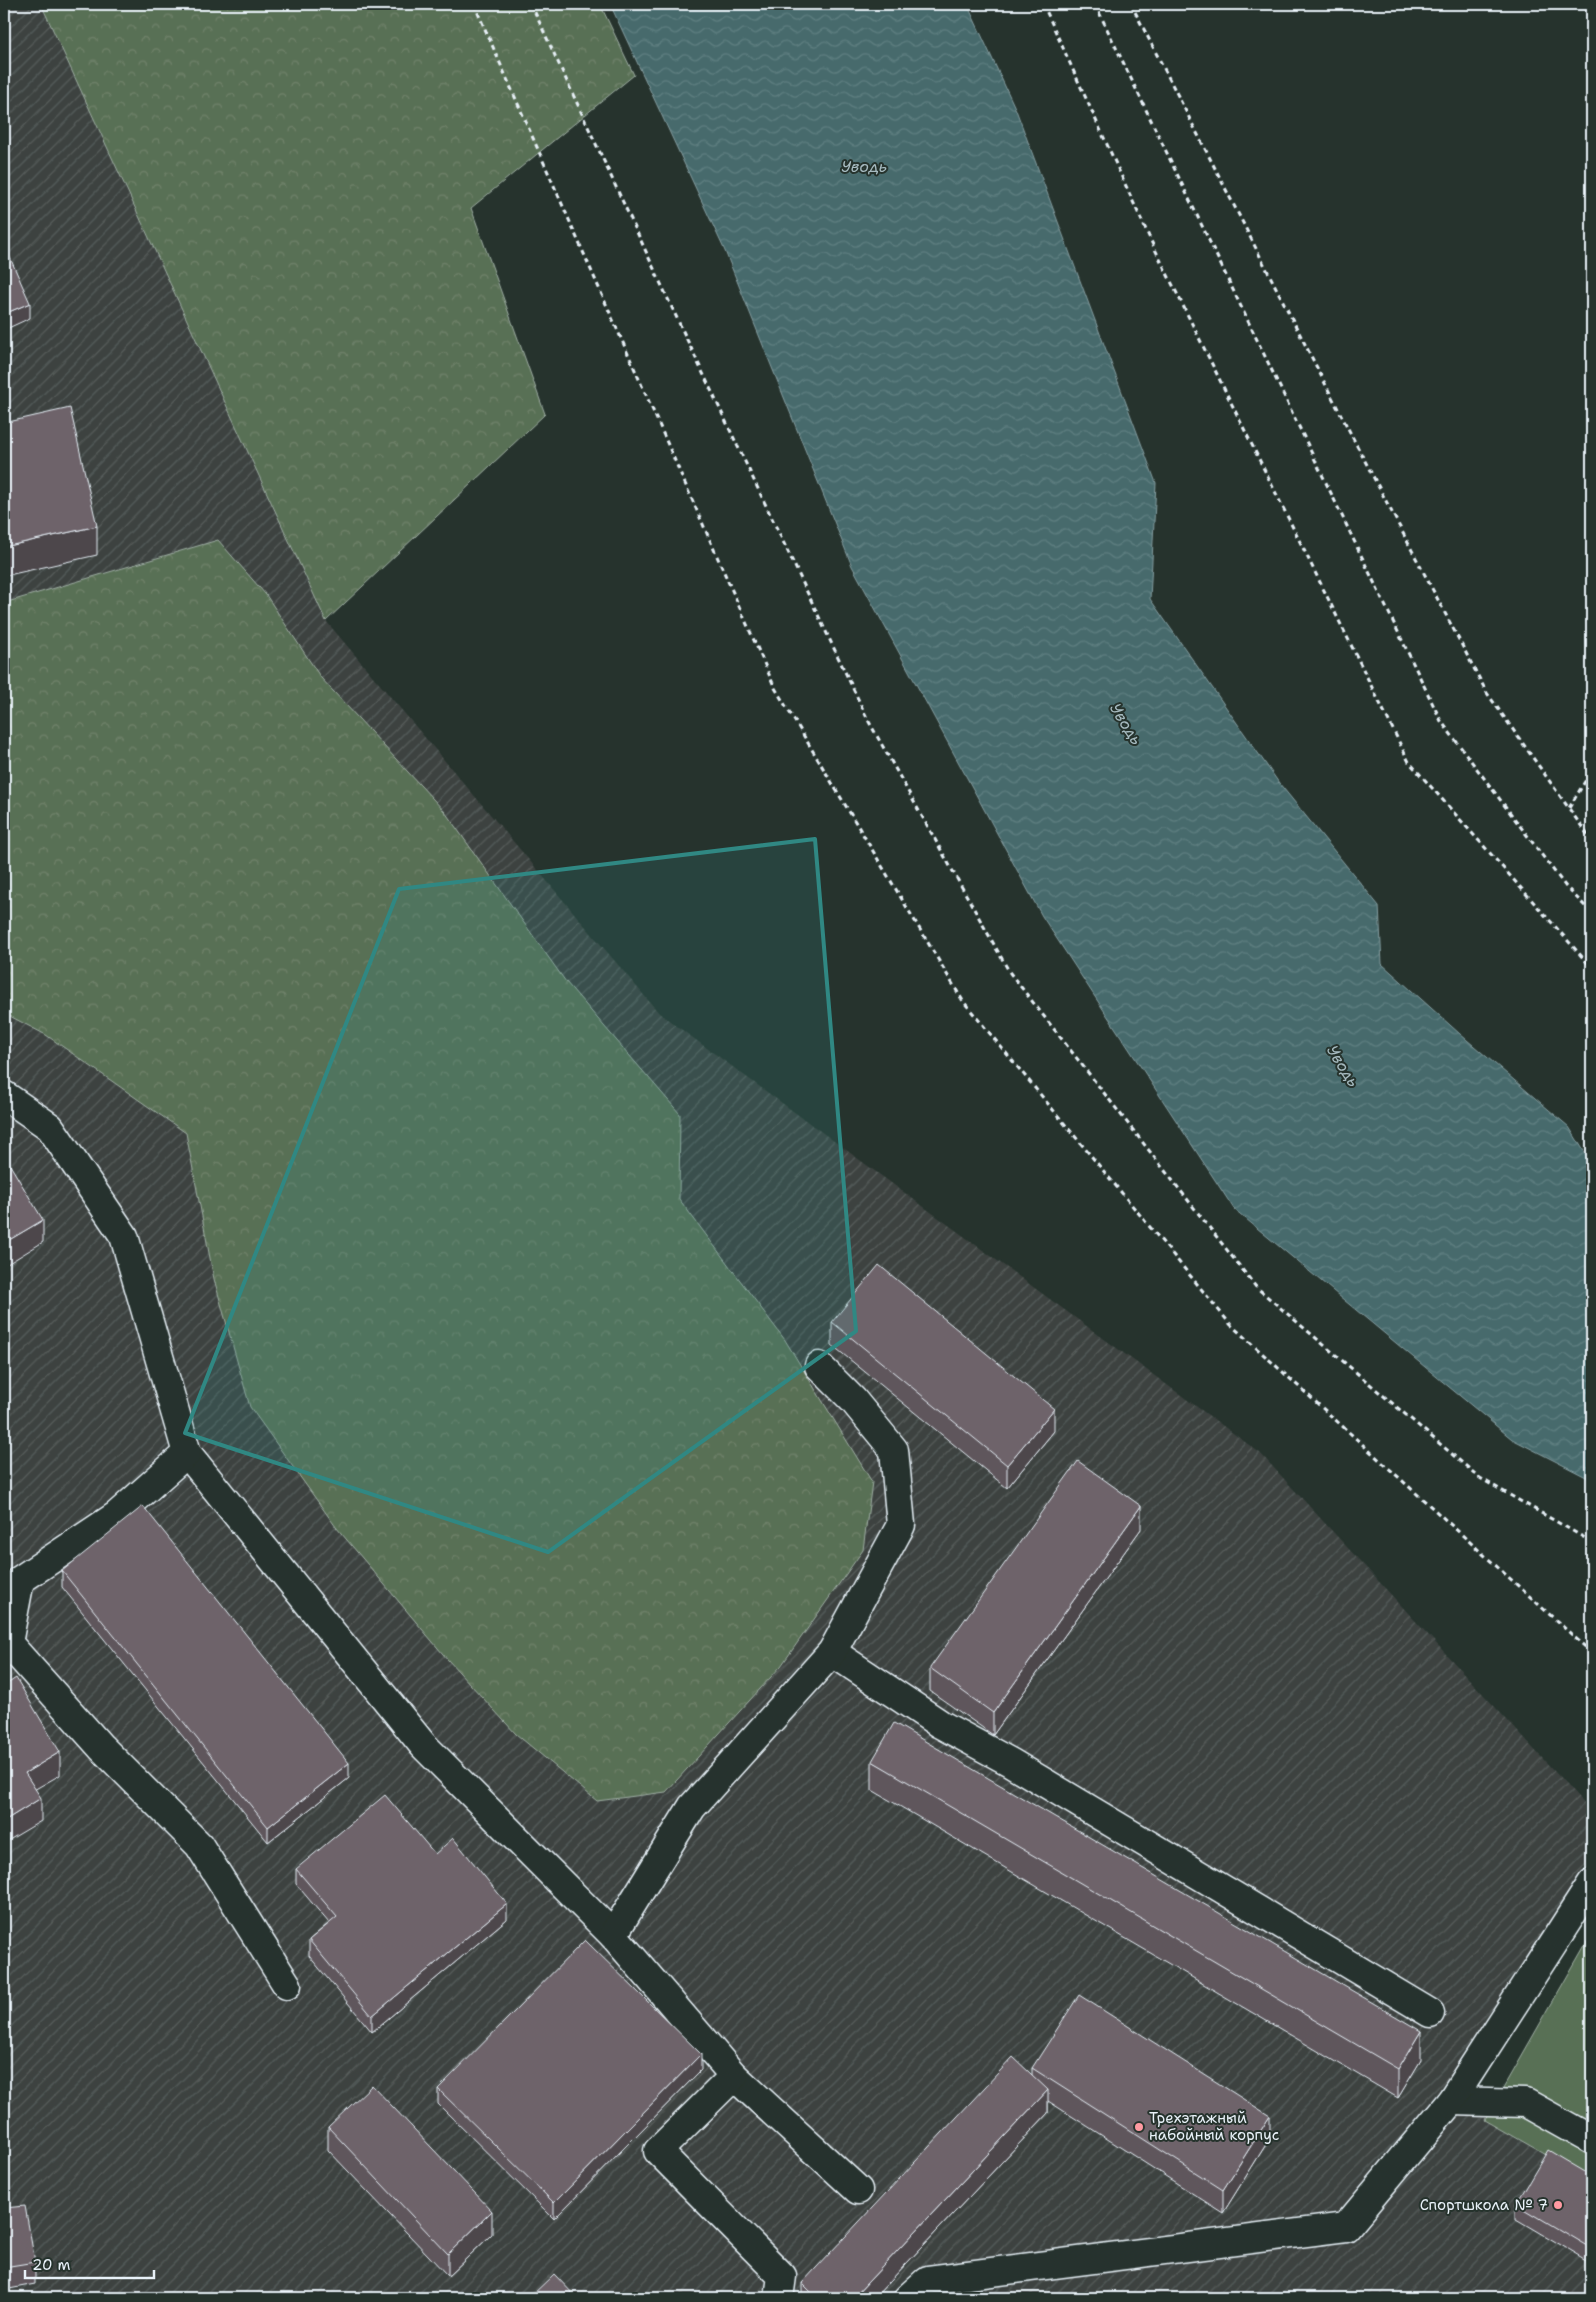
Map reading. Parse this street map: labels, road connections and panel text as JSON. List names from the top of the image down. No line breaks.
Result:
{"water":["Уводь"],"places":["Трехэтажный набойный корпус","Спортшкола № 7"],"scale_bar":"20 m"}
